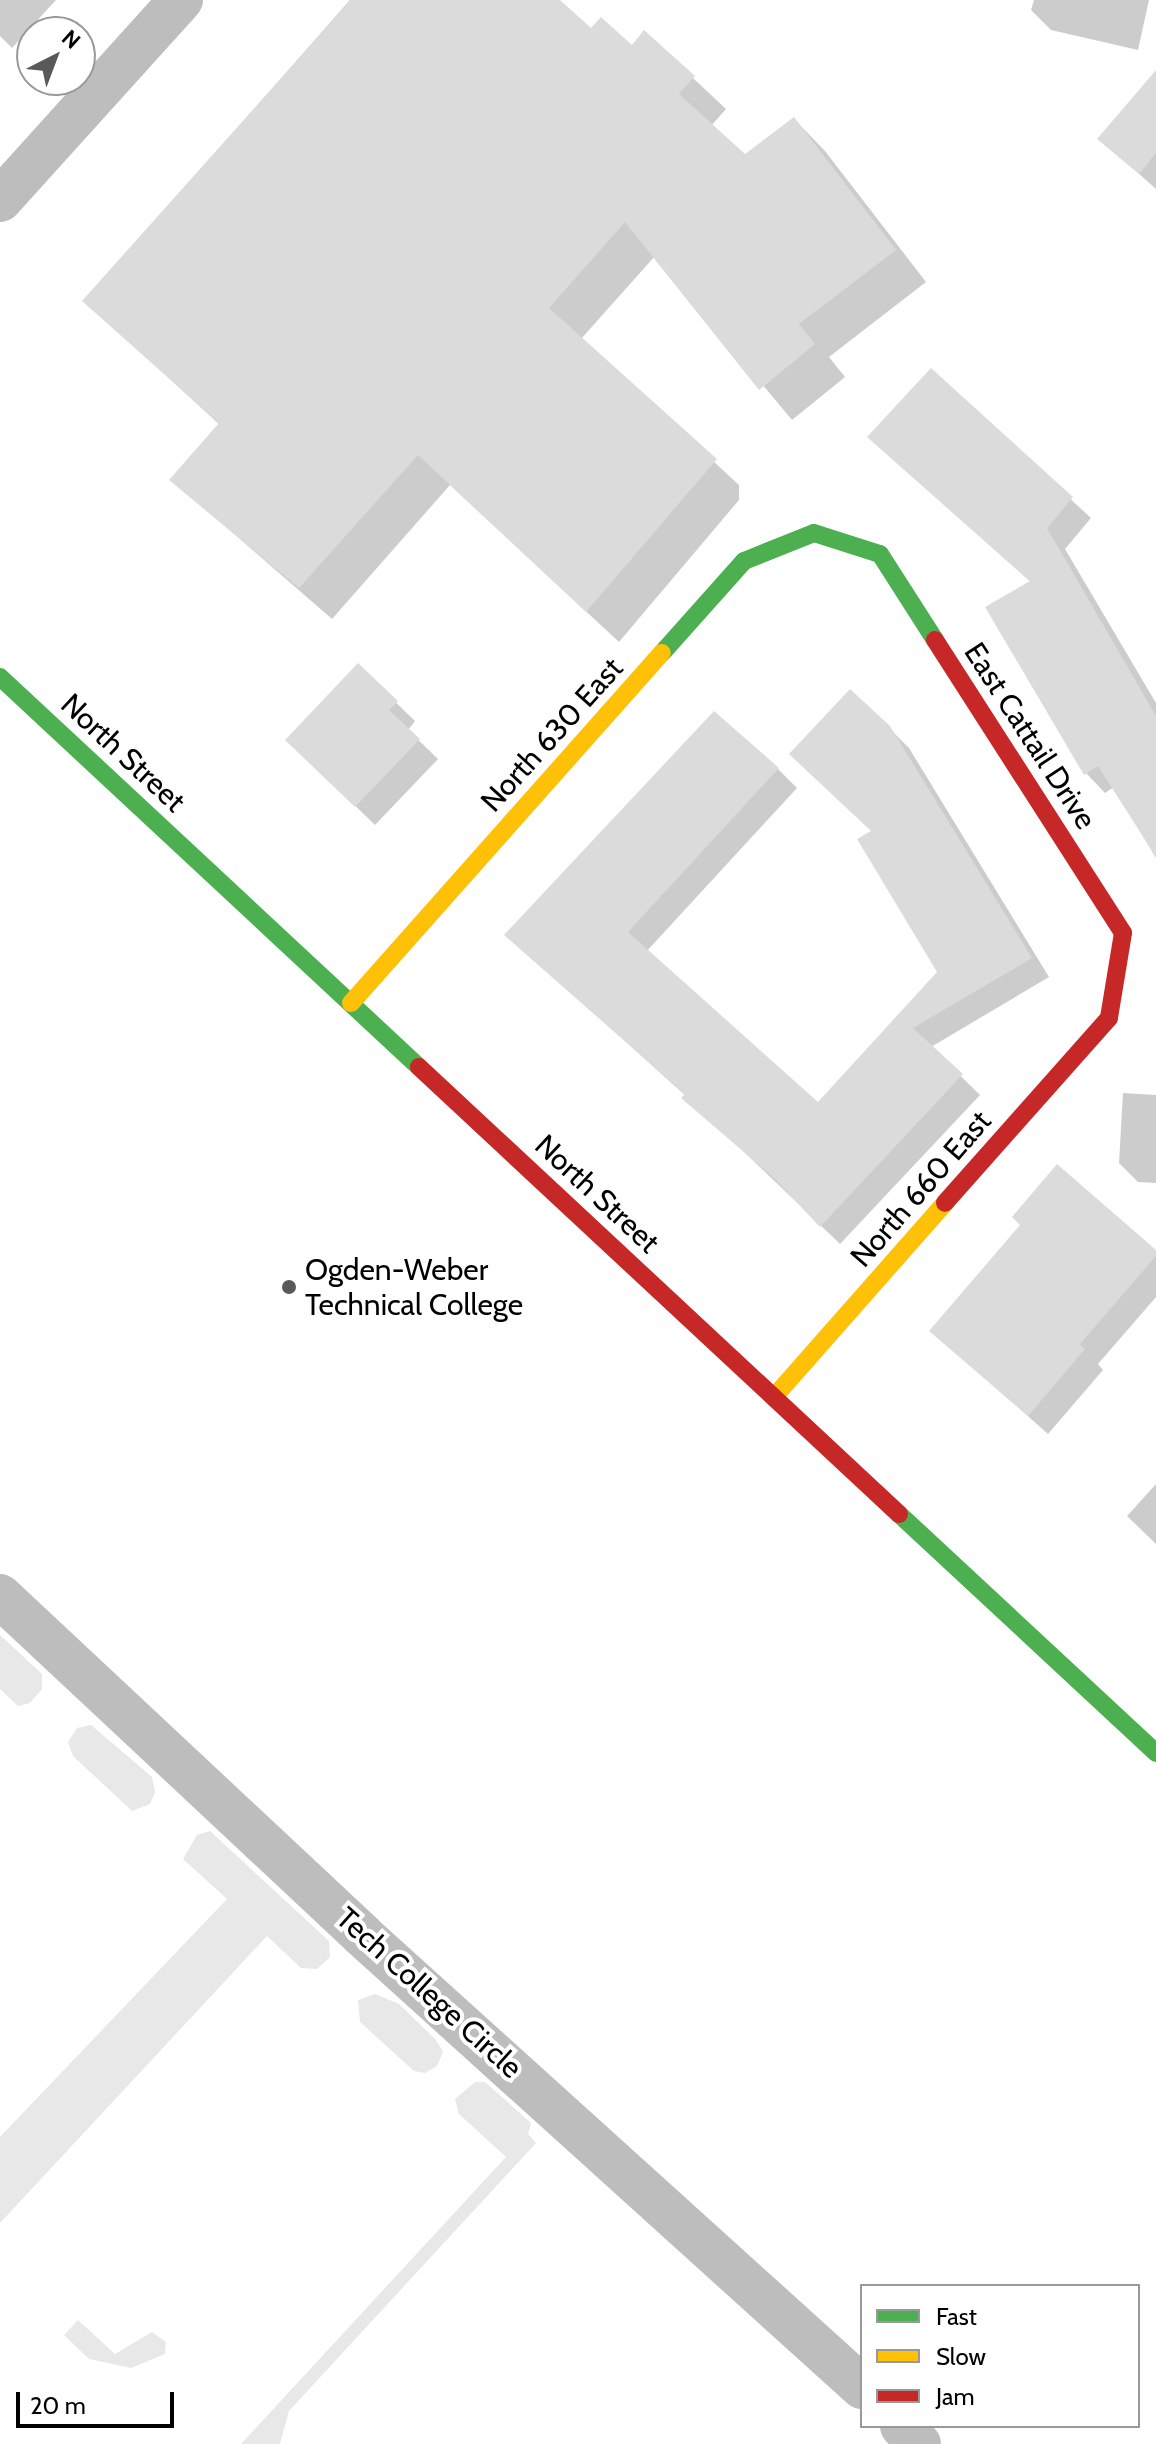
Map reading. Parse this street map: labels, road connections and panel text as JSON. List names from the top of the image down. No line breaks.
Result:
{"streets":{"street":["North 630 East","East Cattail Drive","North Street","North 660 East","Tech College Circle"]},"crossings":[["North 630 East","East Cattail Drive"],["North 630 East","North Street"],["East Cattail Drive","North 660 East"],["North Street","North 660 East"]],"places":["Ogden-Weber Technical College"],"legend":["Fast","Slow","Jam"],"scale_bar":"20 m","north":"top right"}
